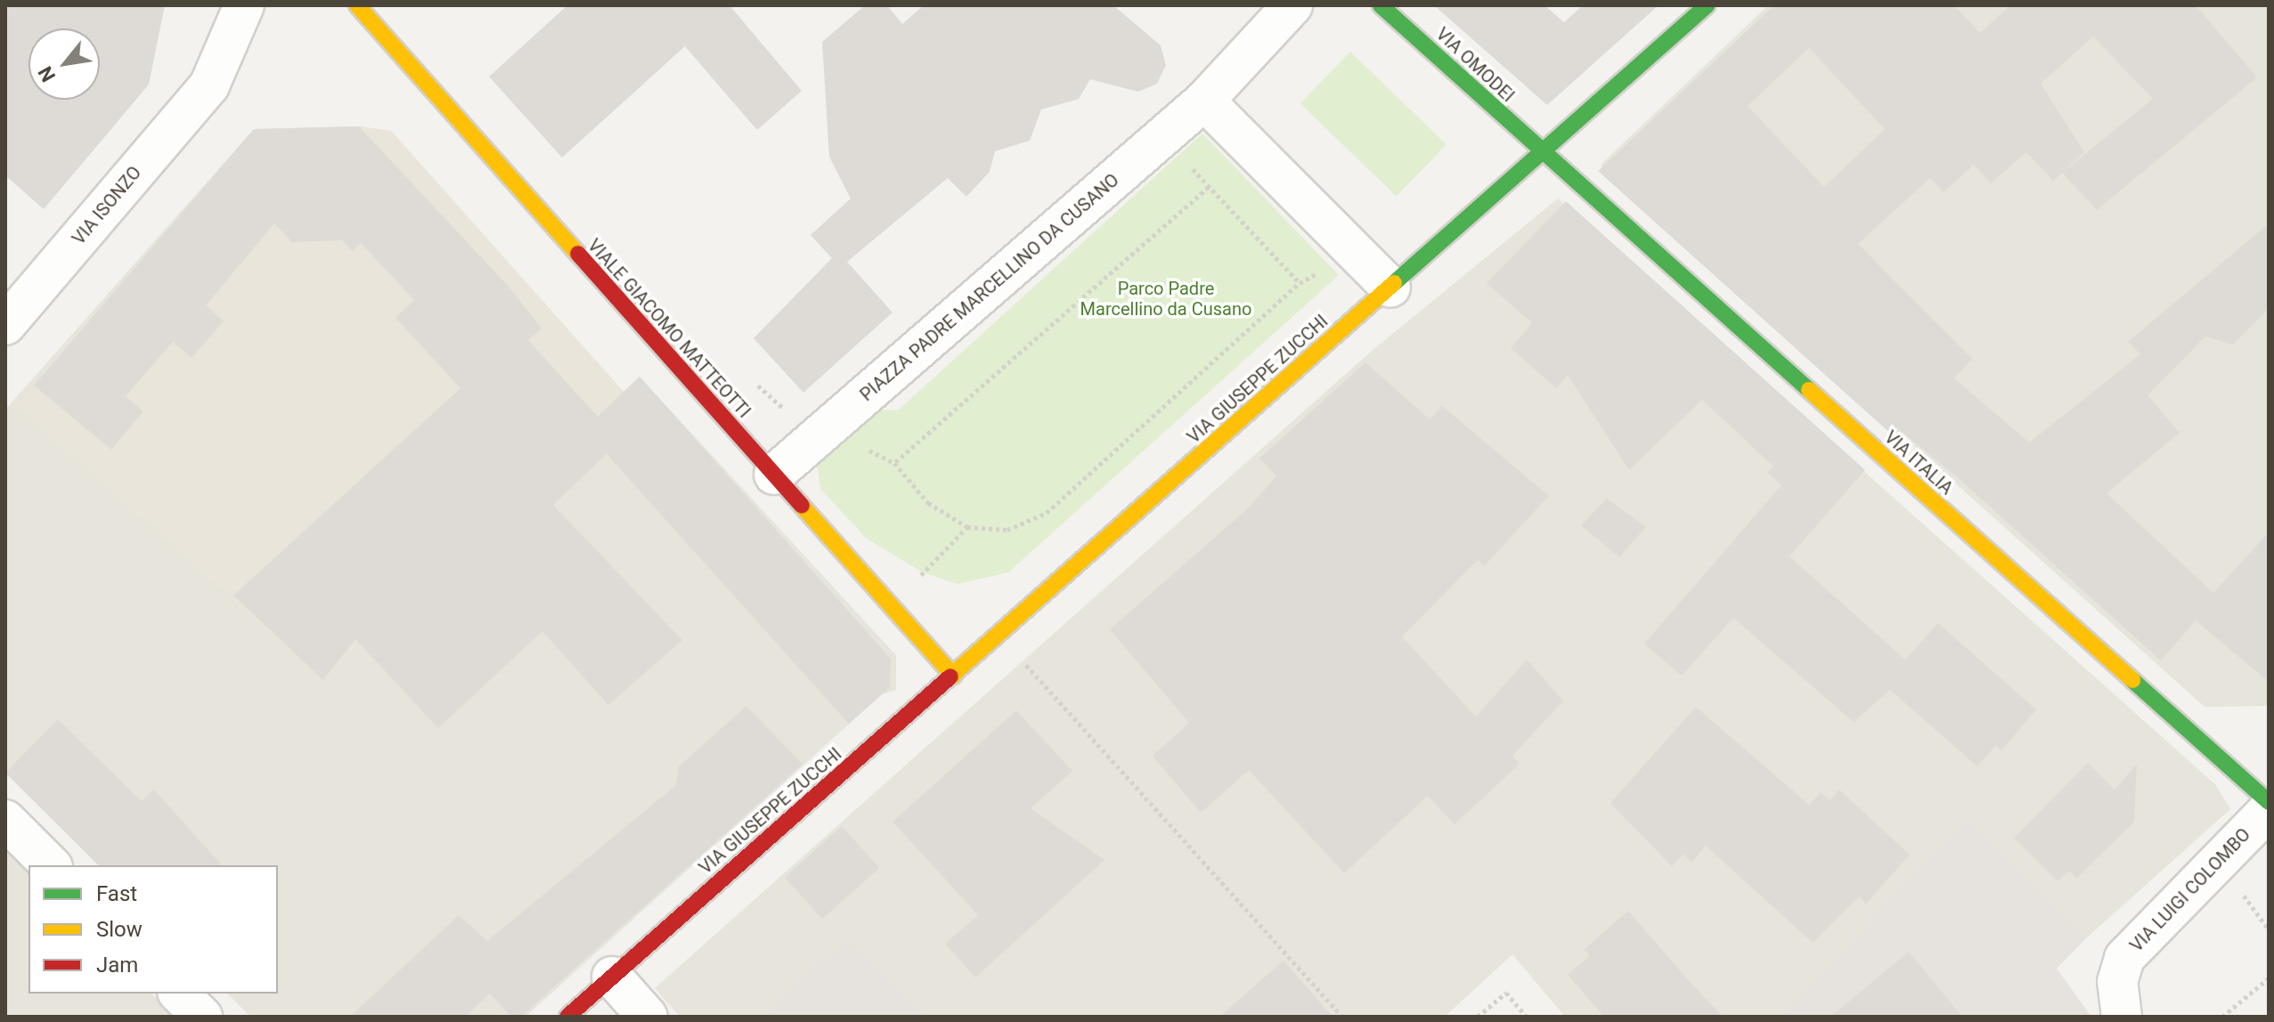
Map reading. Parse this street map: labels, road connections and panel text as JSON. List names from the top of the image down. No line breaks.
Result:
{"streets":{"street":["VIA OMODEI","VIA ISONZO","PIAZZA PADRE MARCELLINO DA CUSANO","VIALE GIACOMO MATTEOTTI","VIA GIUSEPPE ZUCCHI","VIA ITALIA","VIA LUIGI COLOMBO"]},"crossings":[["VIA OMODEI","VIA GIUSEPPE ZUCCHI"],["VIA OMODEI","VIA ITALIA"],["PIAZZA PADRE MARCELLINO DA CUSANO","VIALE GIACOMO MATTEOTTI"],["VIALE GIACOMO MATTEOTTI","VIA GIUSEPPE ZUCCHI"],["VIA GIUSEPPE ZUCCHI","VIA ITALIA"]],"parks":["Parco Padre Marcellino da Cusano"],"legend":["Fast","Slow","Jam"],"north":"bottom left"}
